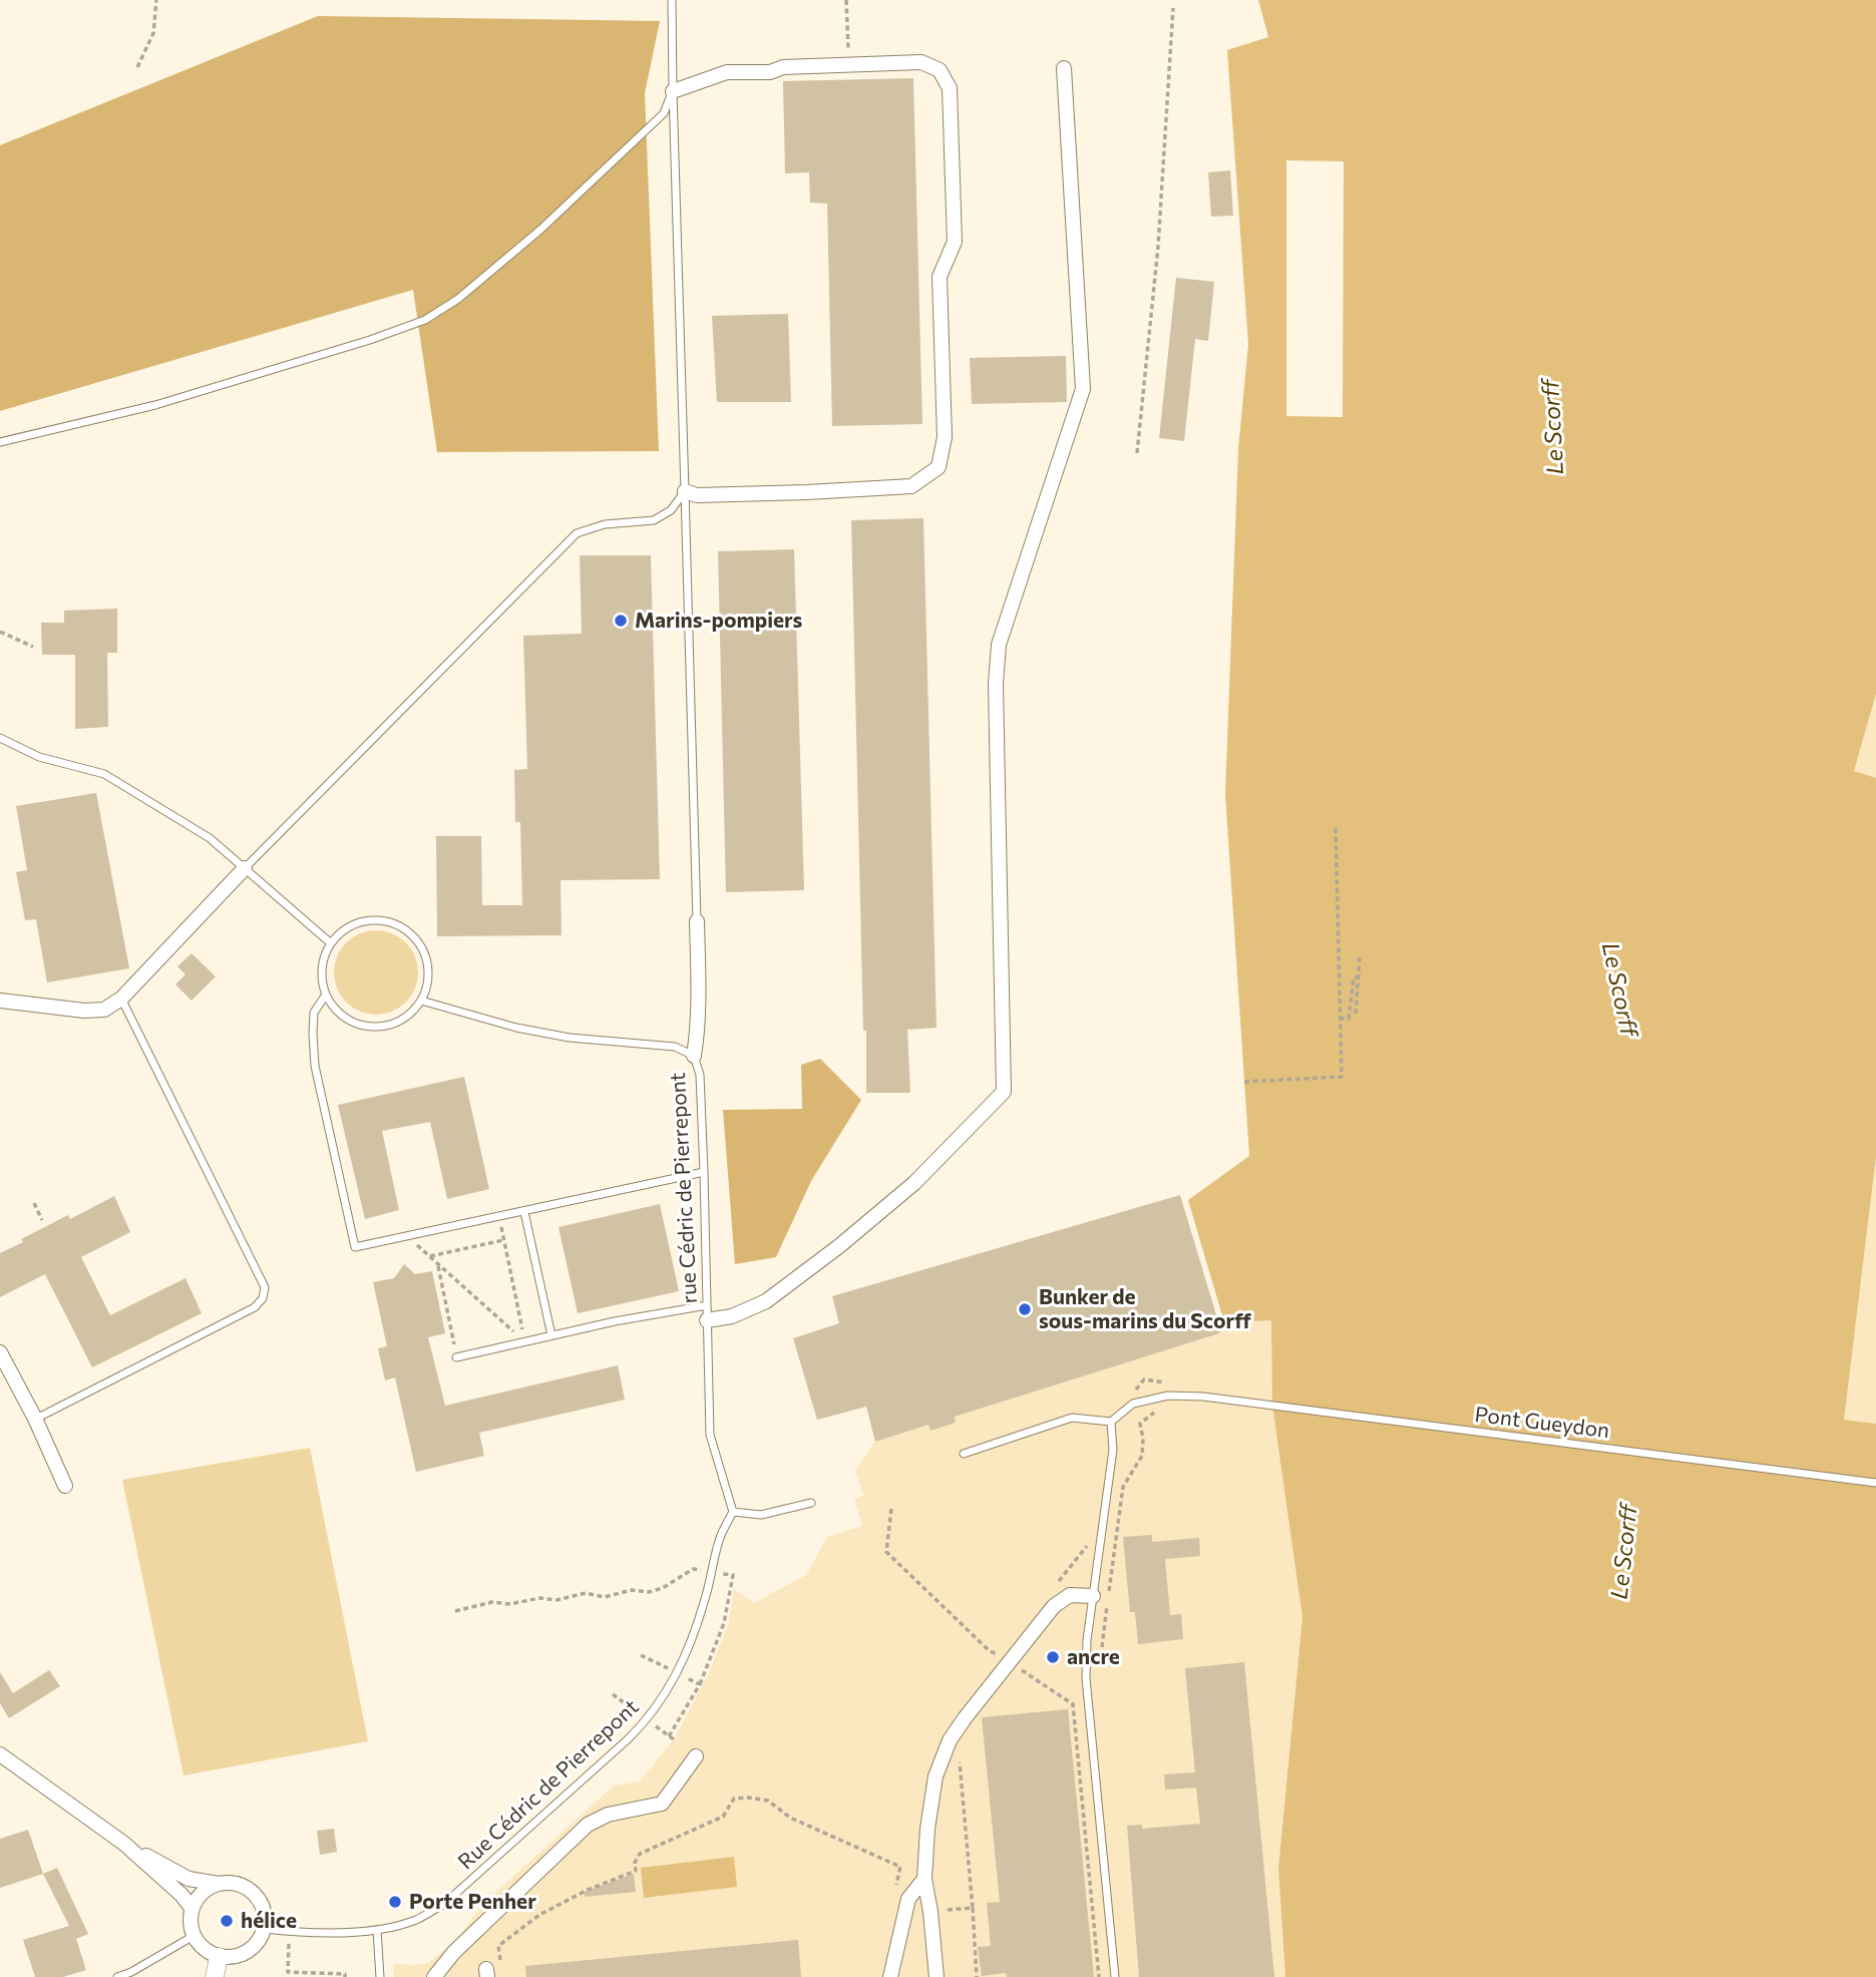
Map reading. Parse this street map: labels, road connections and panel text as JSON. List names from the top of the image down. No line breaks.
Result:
{"streets":{"lane":["rue Cédric de Pierrepont","Pont Gueydon","Rue Cédric de Pierrepont"]},"crossings":[["rue Cédric de Pierrepont","Rue Cédric de Pierrepont"]],"water":["Le Scorff"],"places":["Marins-pompiers","Bunker de sous-marins du Scorff","ancre","Porte Penher","hélice"]}
